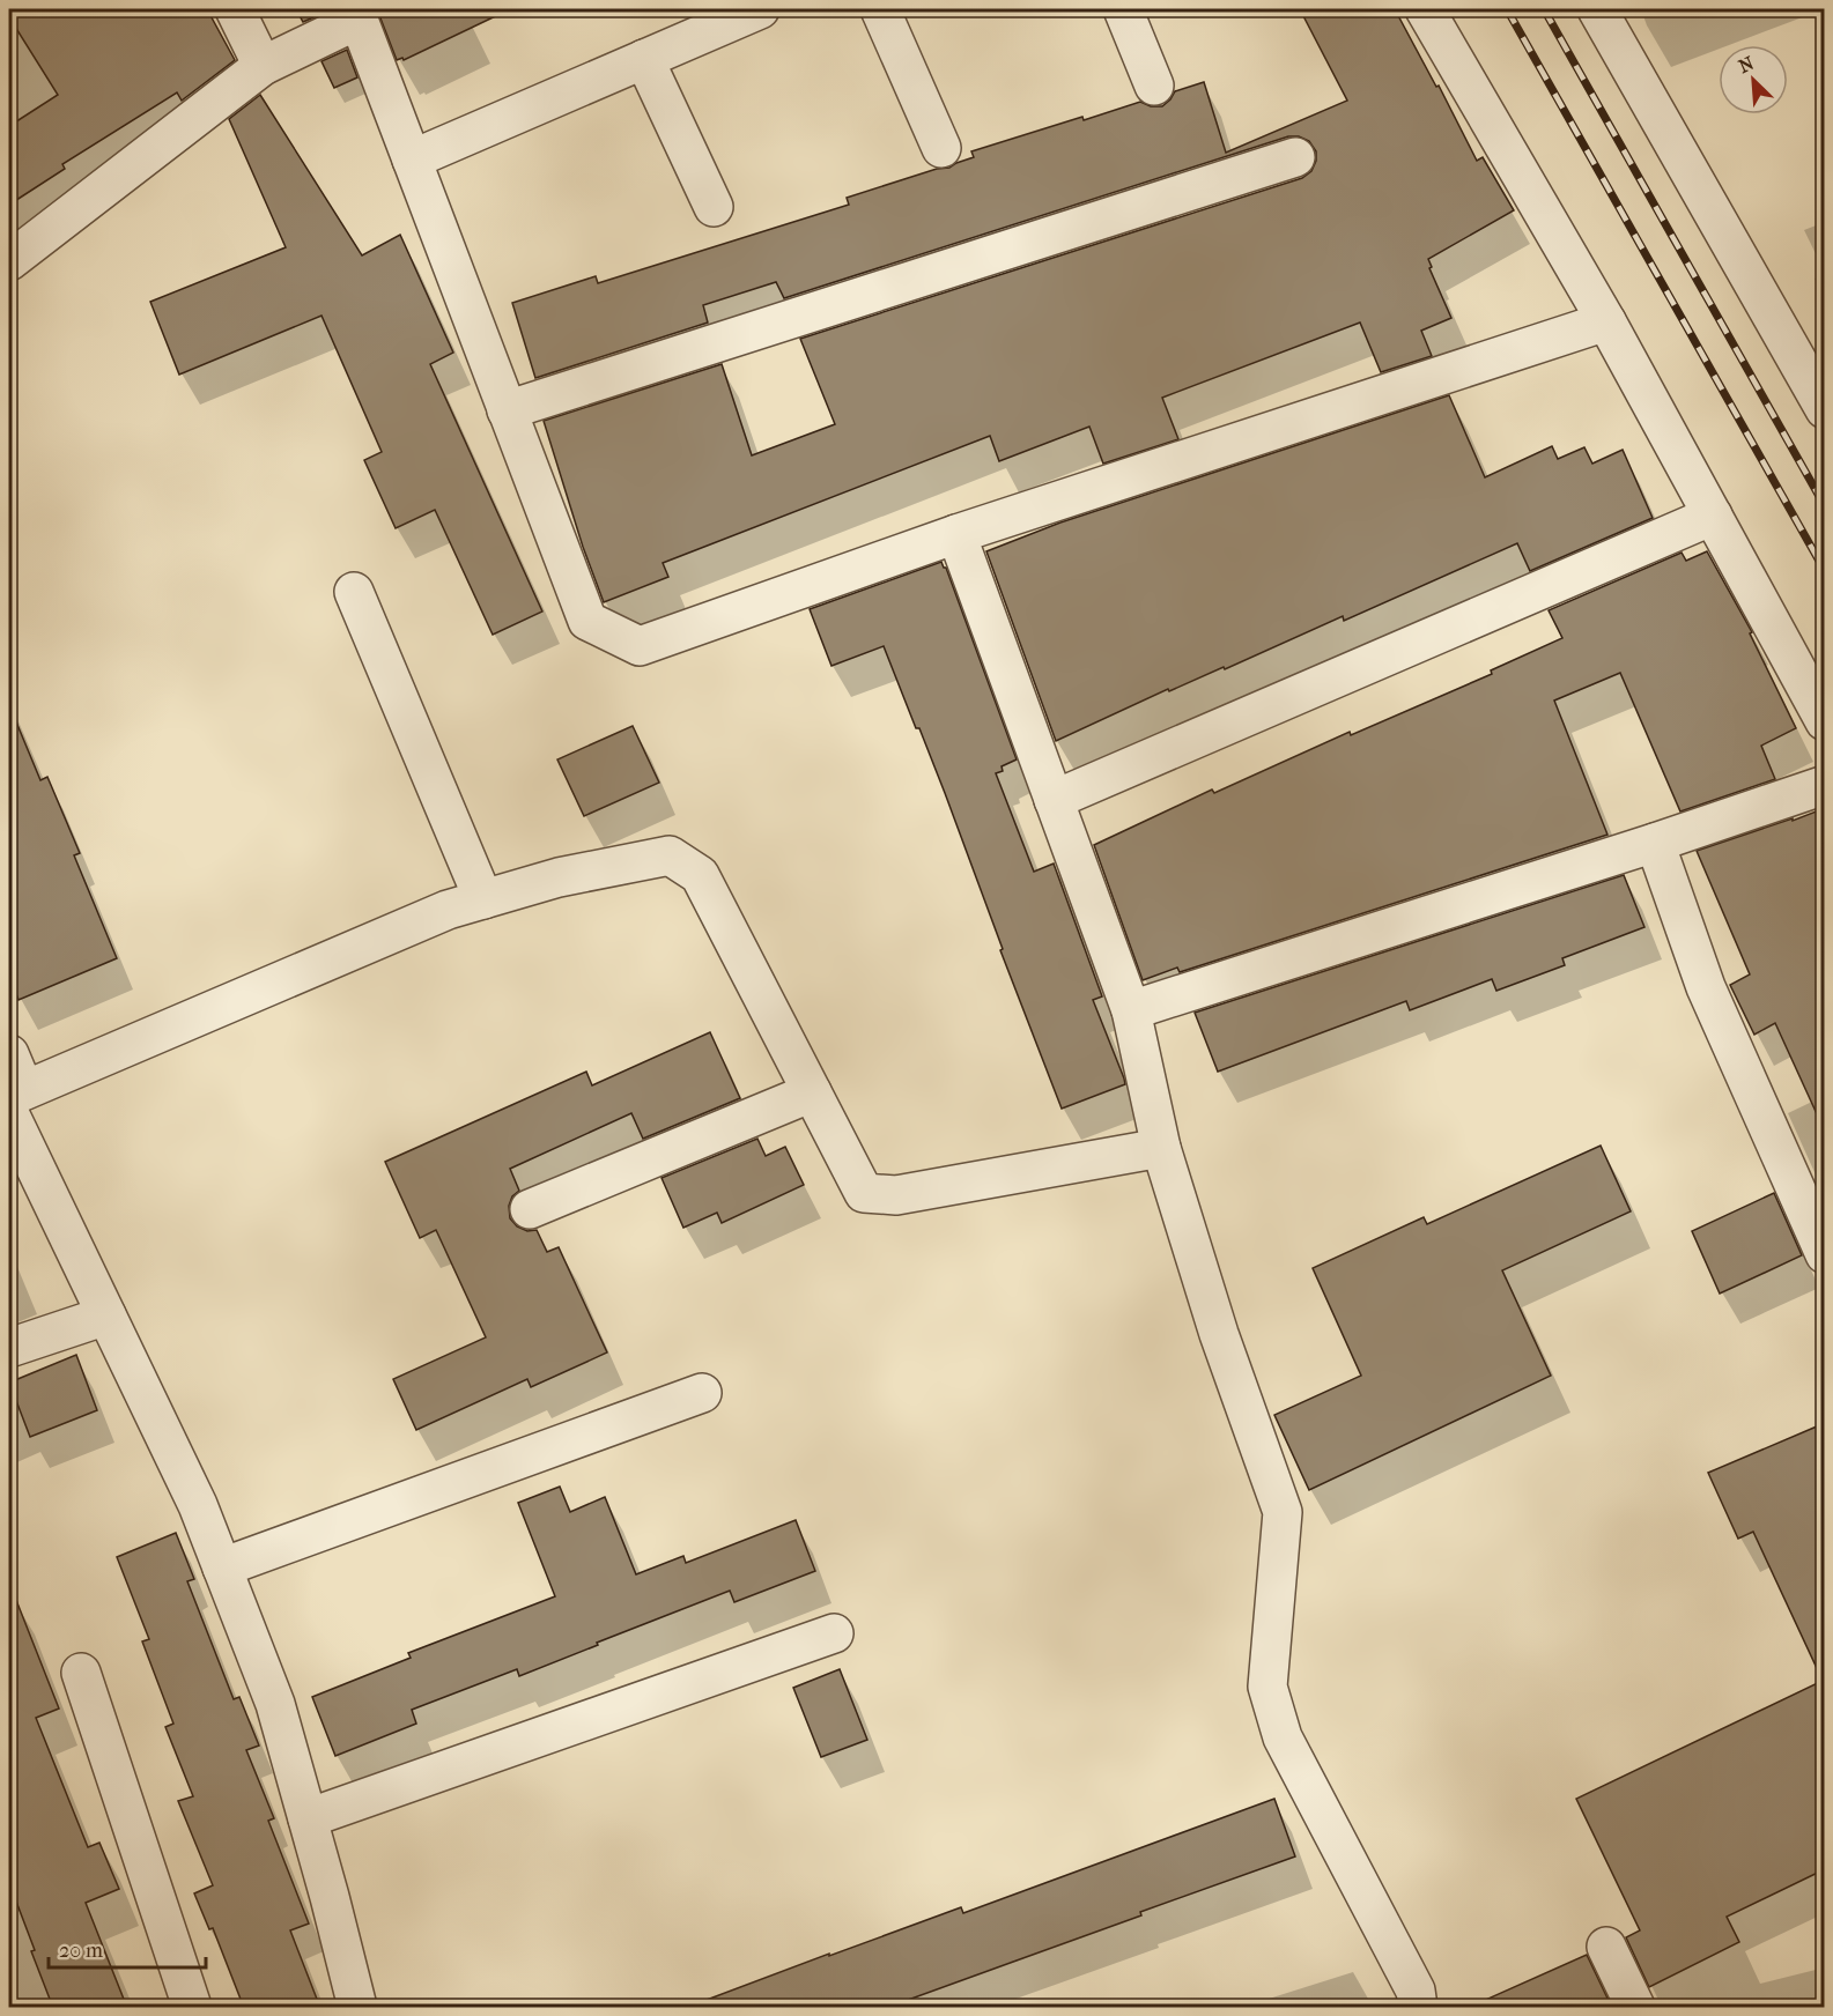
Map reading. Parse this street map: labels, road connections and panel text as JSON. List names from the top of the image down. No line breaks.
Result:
{"scale_bar":"20 m","north":"top left"}
